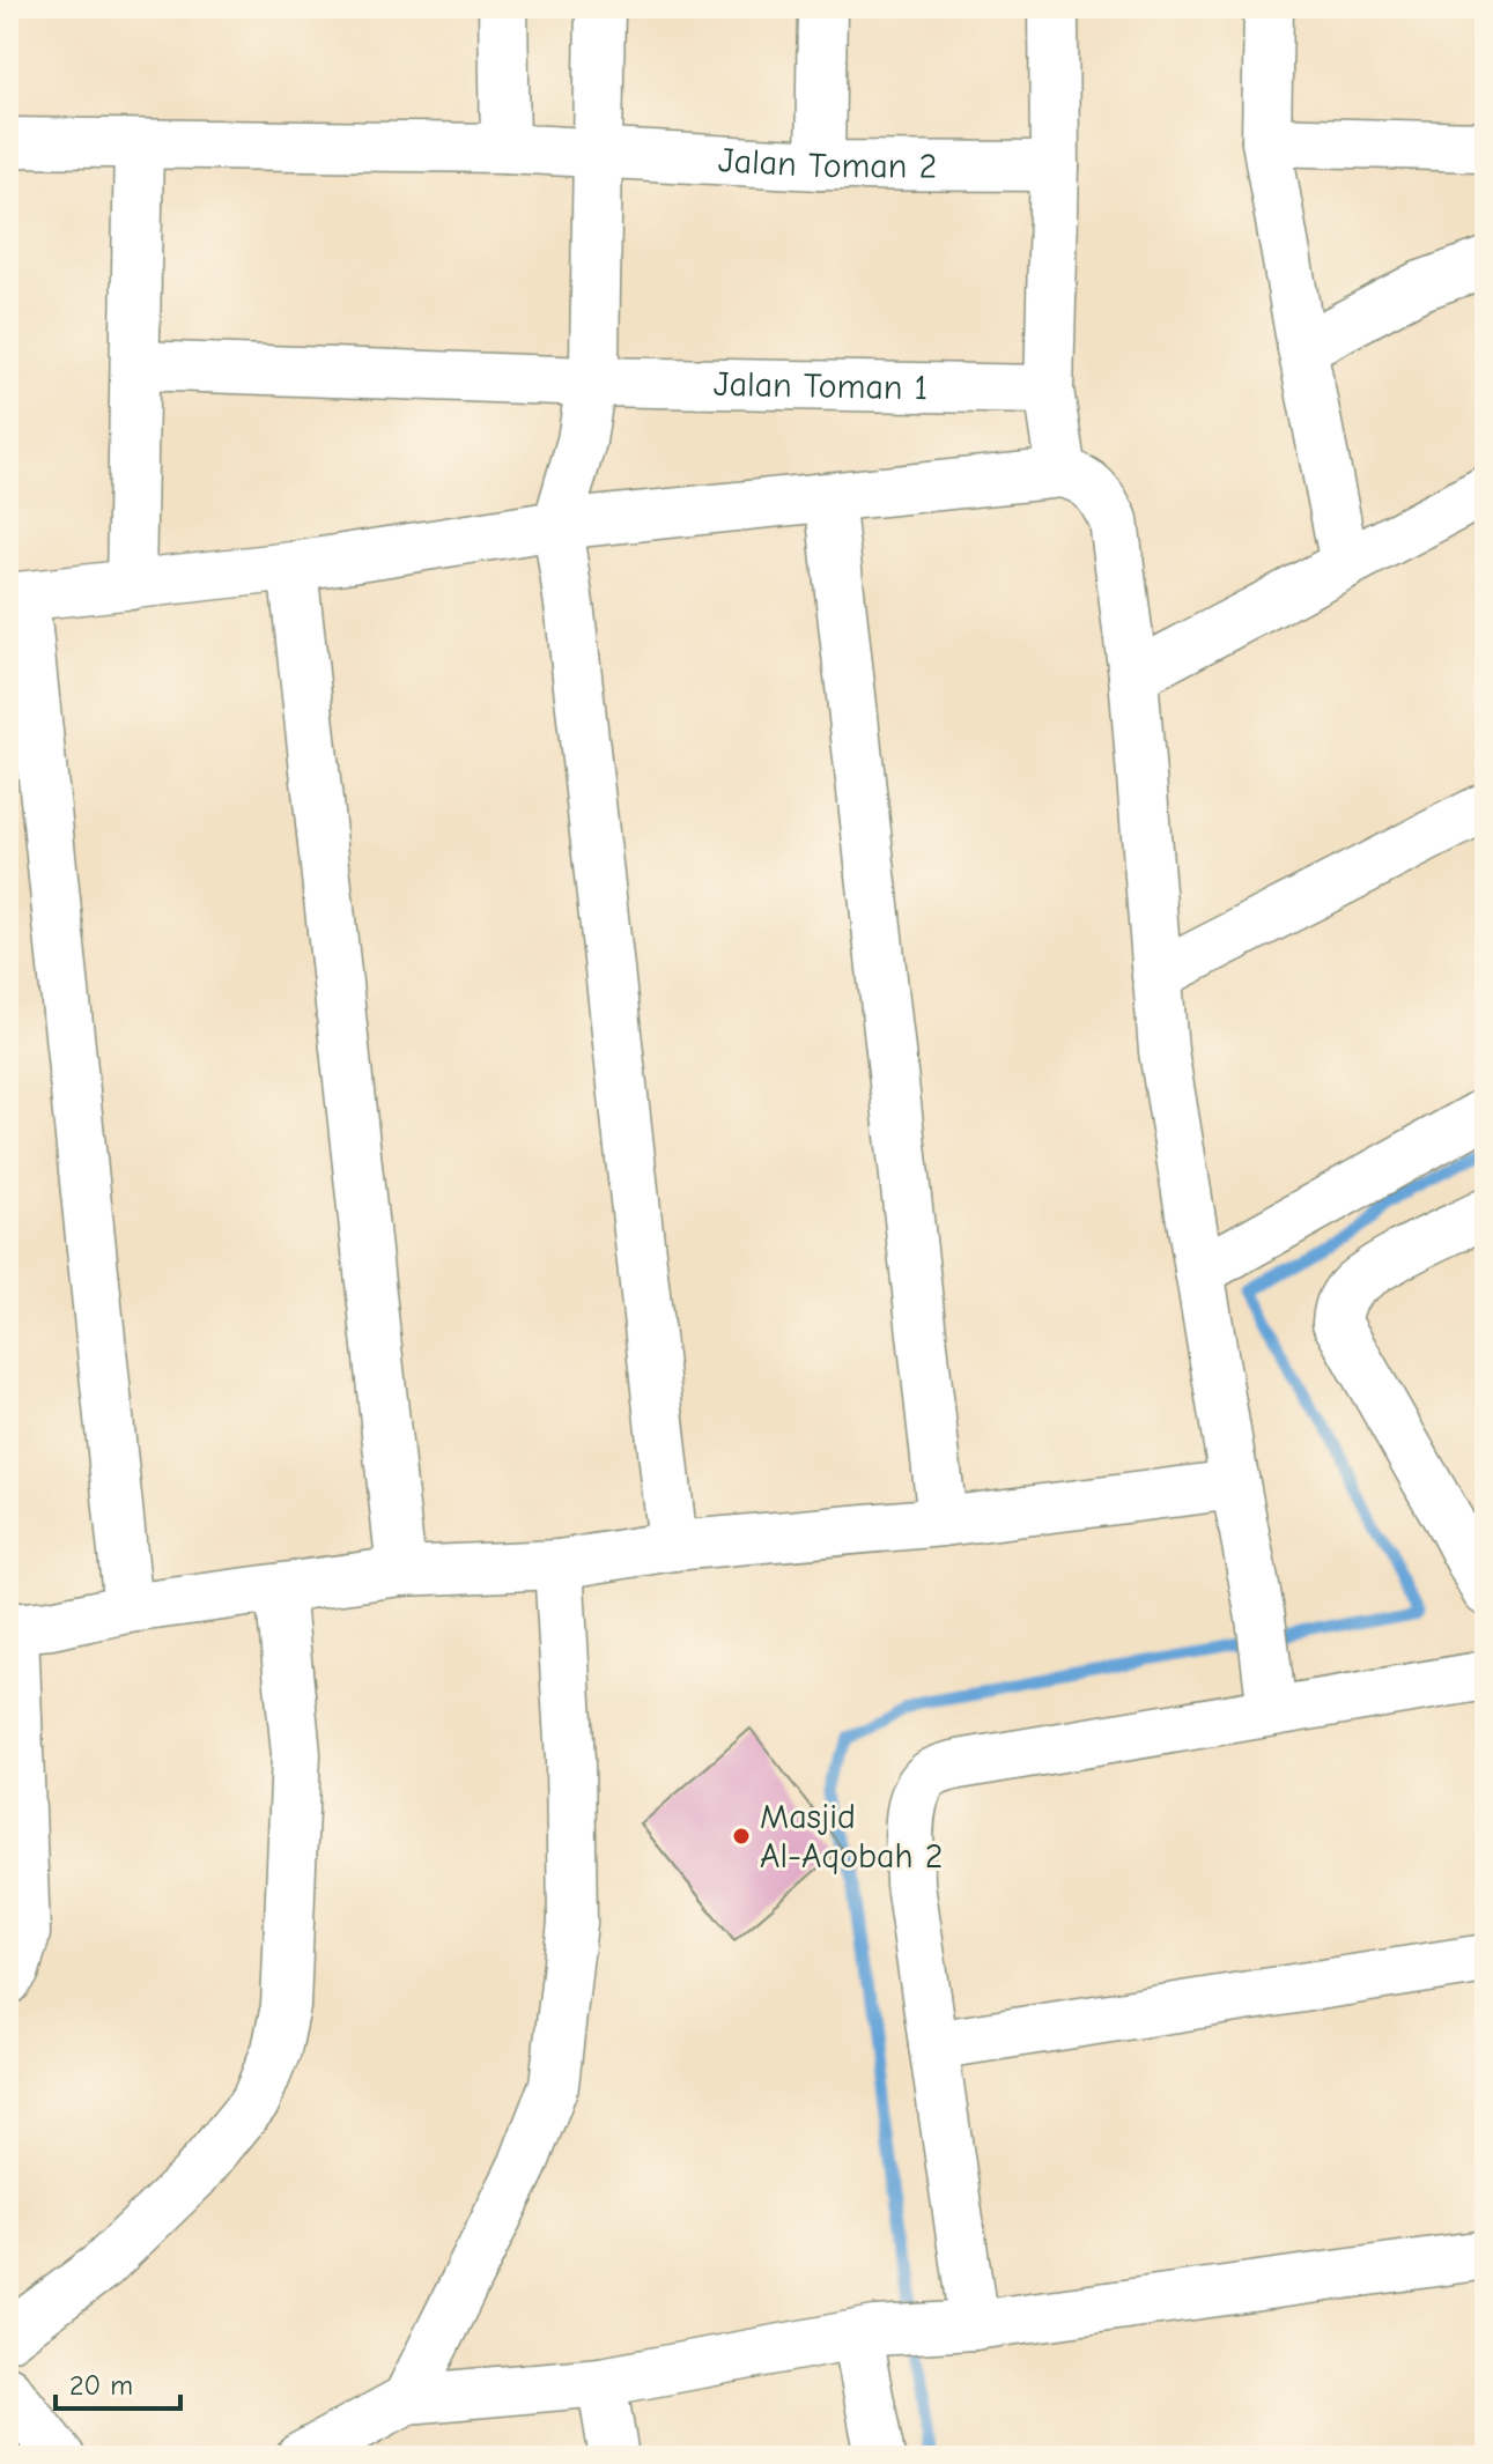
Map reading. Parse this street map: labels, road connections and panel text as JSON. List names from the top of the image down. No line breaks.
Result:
{"streets":{"street":["Jalan Toman 2","Jalan Toman 1"]},"places":["Masjid Al-Aqobah 2"],"scale_bar":"20 m"}
